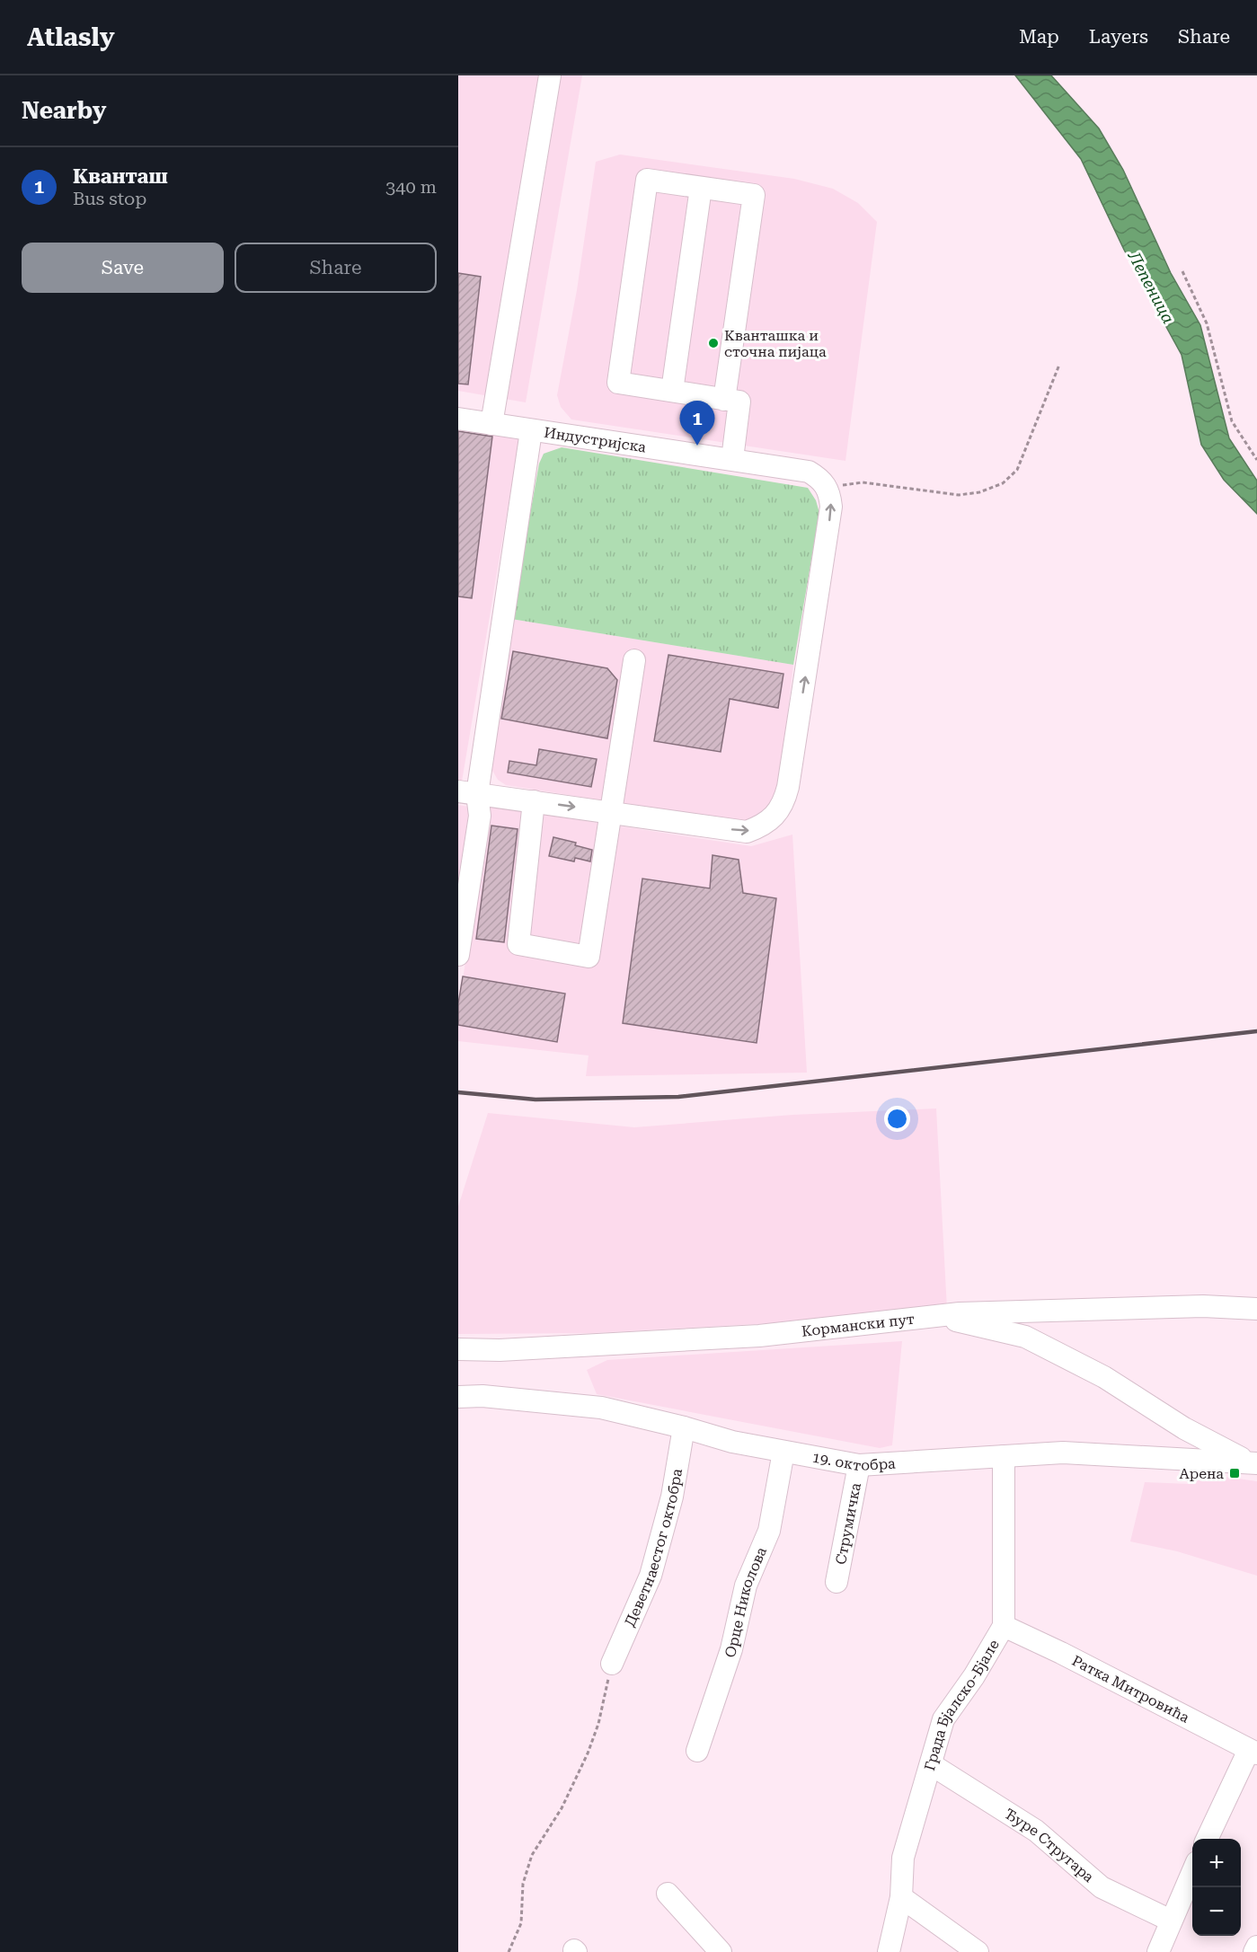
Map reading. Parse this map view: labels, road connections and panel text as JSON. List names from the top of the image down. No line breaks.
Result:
{"streets":{"street":["Индустријска","Кормански пут","19. октобра","Струмичка","Деветнаестог октобра","Орце Николова","Ратка Митровића","Града Бјалско-Бјале","Ђуре Стругара"]},"crossings":[["19. октобра","Струмичка"],["19. октобра","Деветнаестог октобра"],["19. октобра","Орце Николова"],["19. октобра","Града Бјалско-Бјале"],["Ратка Митровића","Града Бјалско-Бјале"],["Града Бјалско-Бјале","Ђуре Стругара"]],"water":["Лепеница"],"places":{"other":["Кванташка и сточна пијаца"],"transit":["Арена"]},"page":{"header":"Atlasly","nav":["Map","Layers","Share"],"heading":"Nearby","list":[{"mark":"1","name":"Кванташ","note":"Bus stop","value":"340 m"}],"buttons":["Save","Share"],"pins":"1","map_buttons":["+","−"]}}
